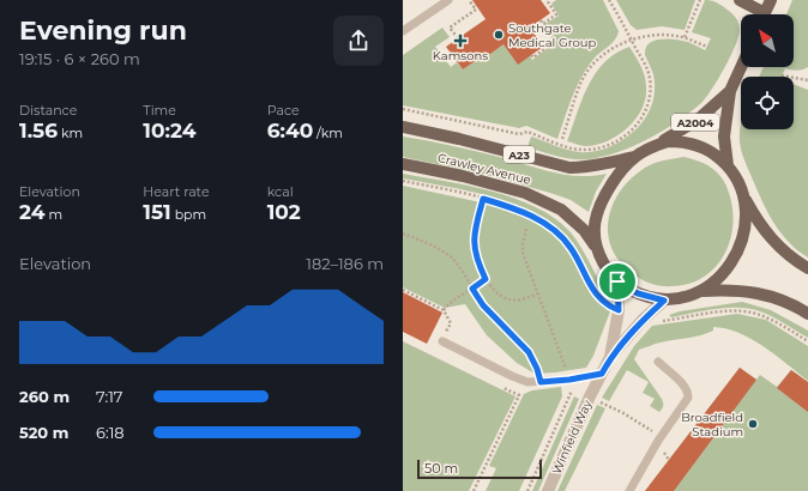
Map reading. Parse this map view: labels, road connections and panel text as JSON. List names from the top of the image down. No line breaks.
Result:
{"streets":{"main road":["A2004","A23","Crawley Avenue"],"street":["Winfield Way"]},"crossings":[["A2004","Crawley Avenue"],["A2004","Winfield Way"],["Crawley Avenue","Winfield Way"]],"places":{"other":["Southgate Medical Group","Broadfield Stadium"],"health":["Kamsons"]},"scale_bar":"50 m","north":"top left","page":{"heading":["Evening run","19:15 · 6 × 260 m"],"stats":[["Distance","1.56 km"],["Time","10:24"],["Pace","6:40 /km"],["Elevation","24 m"],["Heart rate","151 bpm"],["kcal","102"]],"chart":["Elevation","182–186 m"],"list":[{"name":"260 m","note":"7:17"},{"name":"520 m","note":"6:18"}],"scale":"50 m"}}
